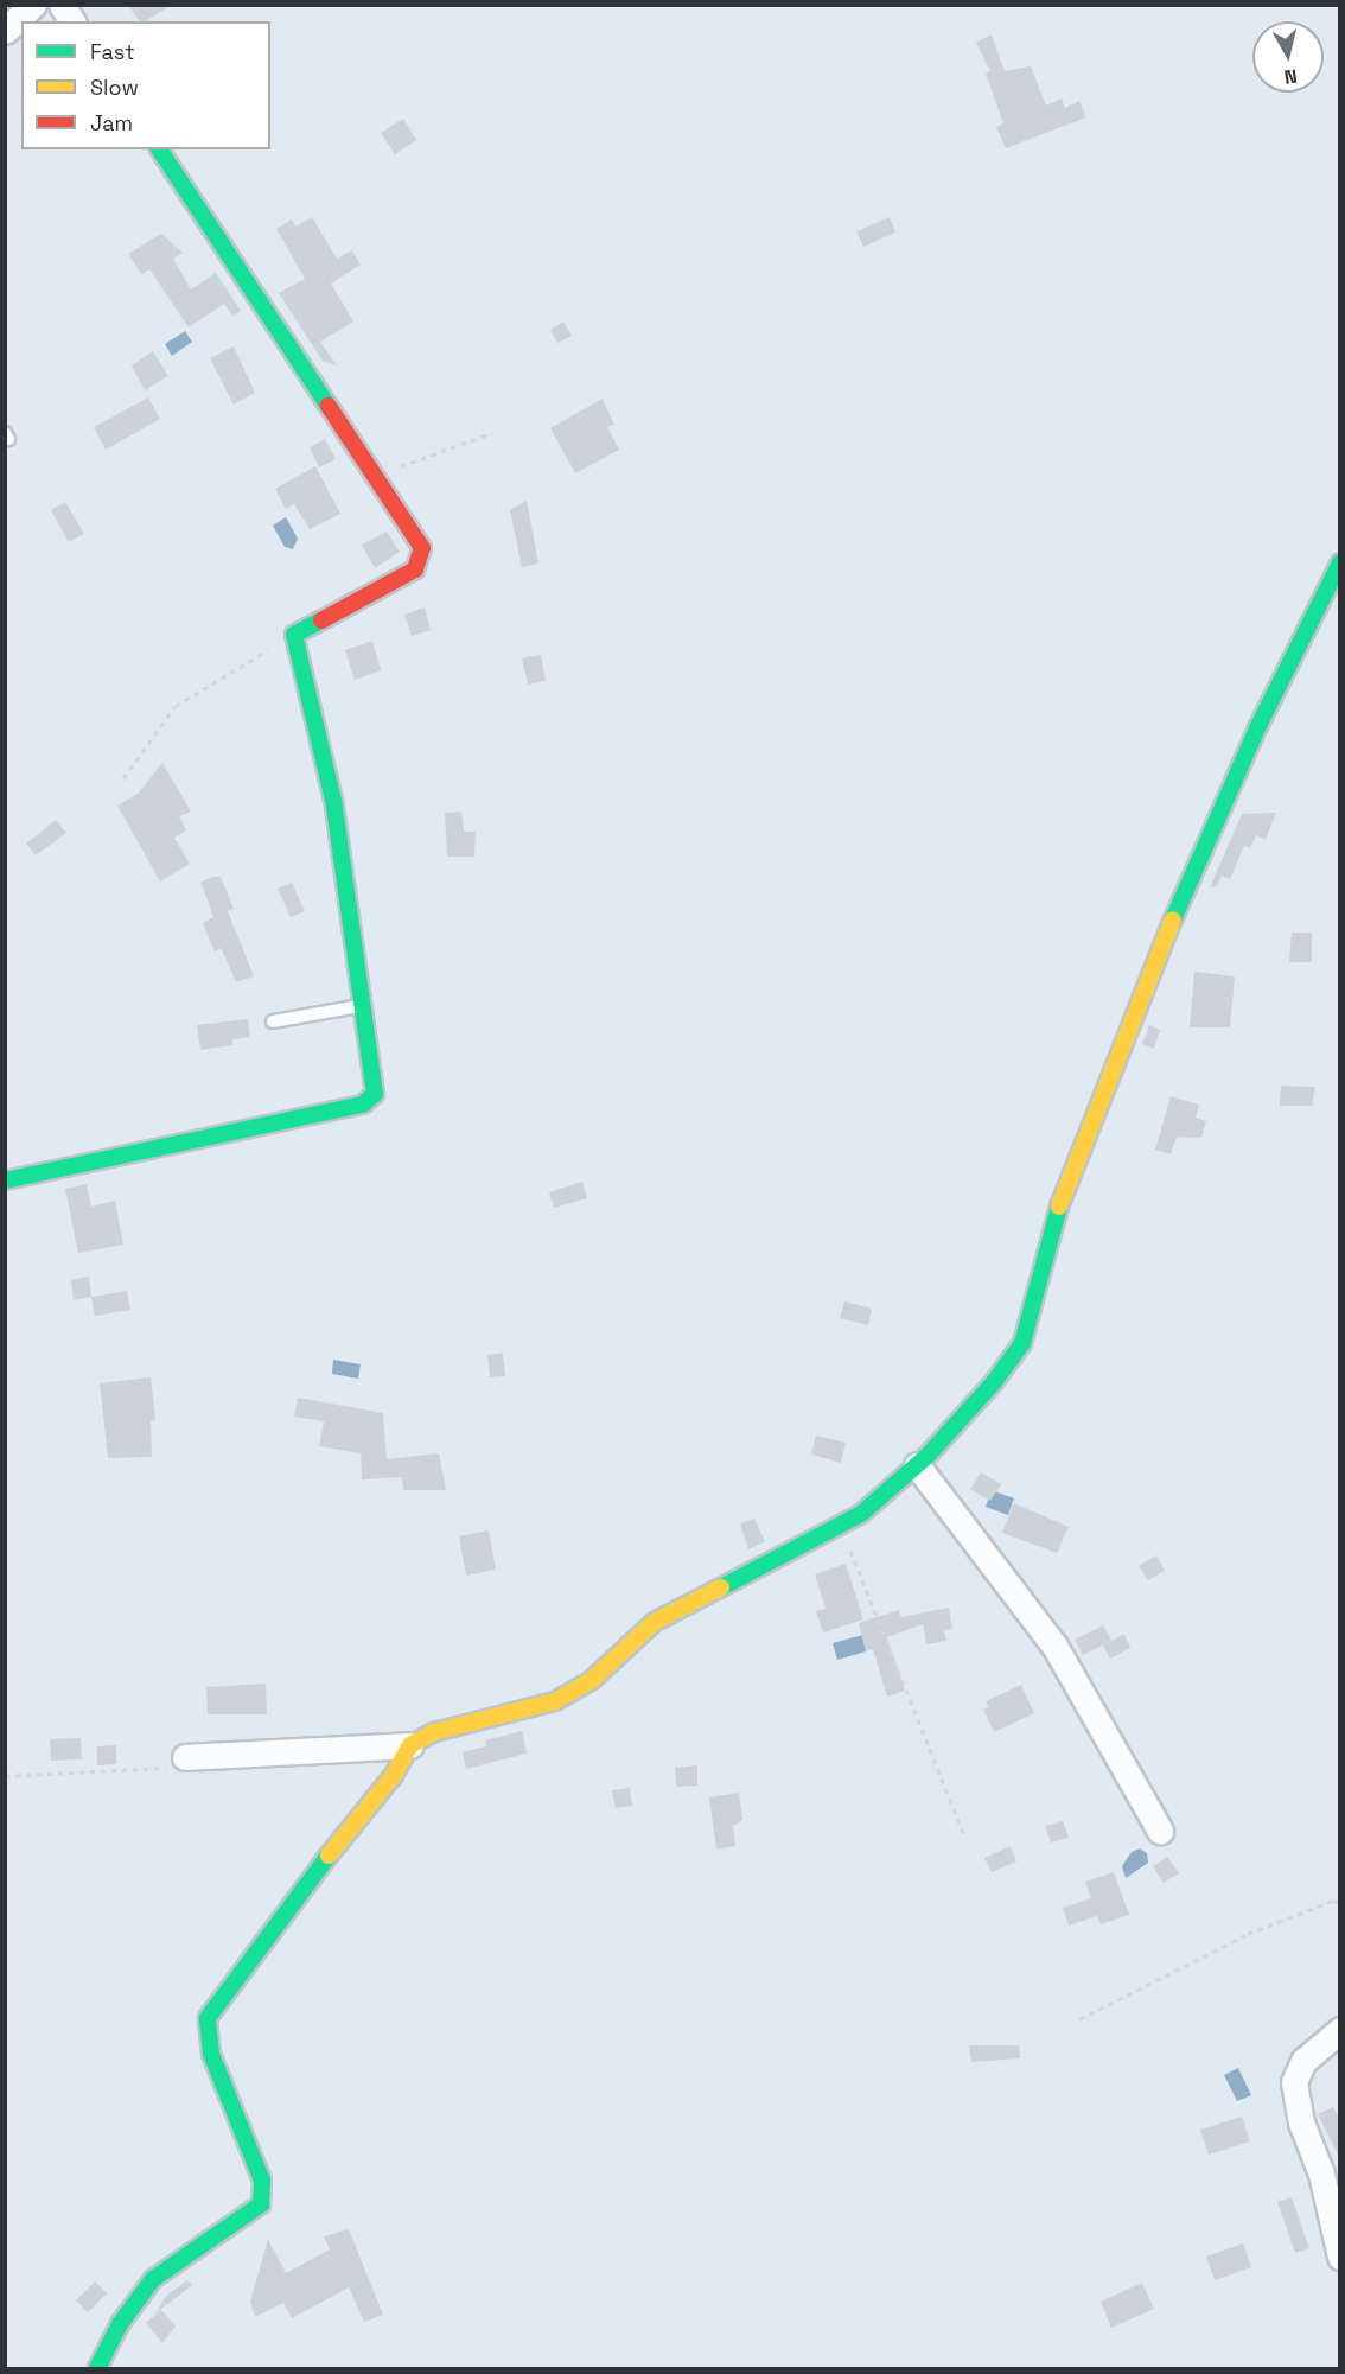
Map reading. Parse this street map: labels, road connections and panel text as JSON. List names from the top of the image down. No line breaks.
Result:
{"legend":["Fast","Slow","Jam"],"north":"bottom"}
